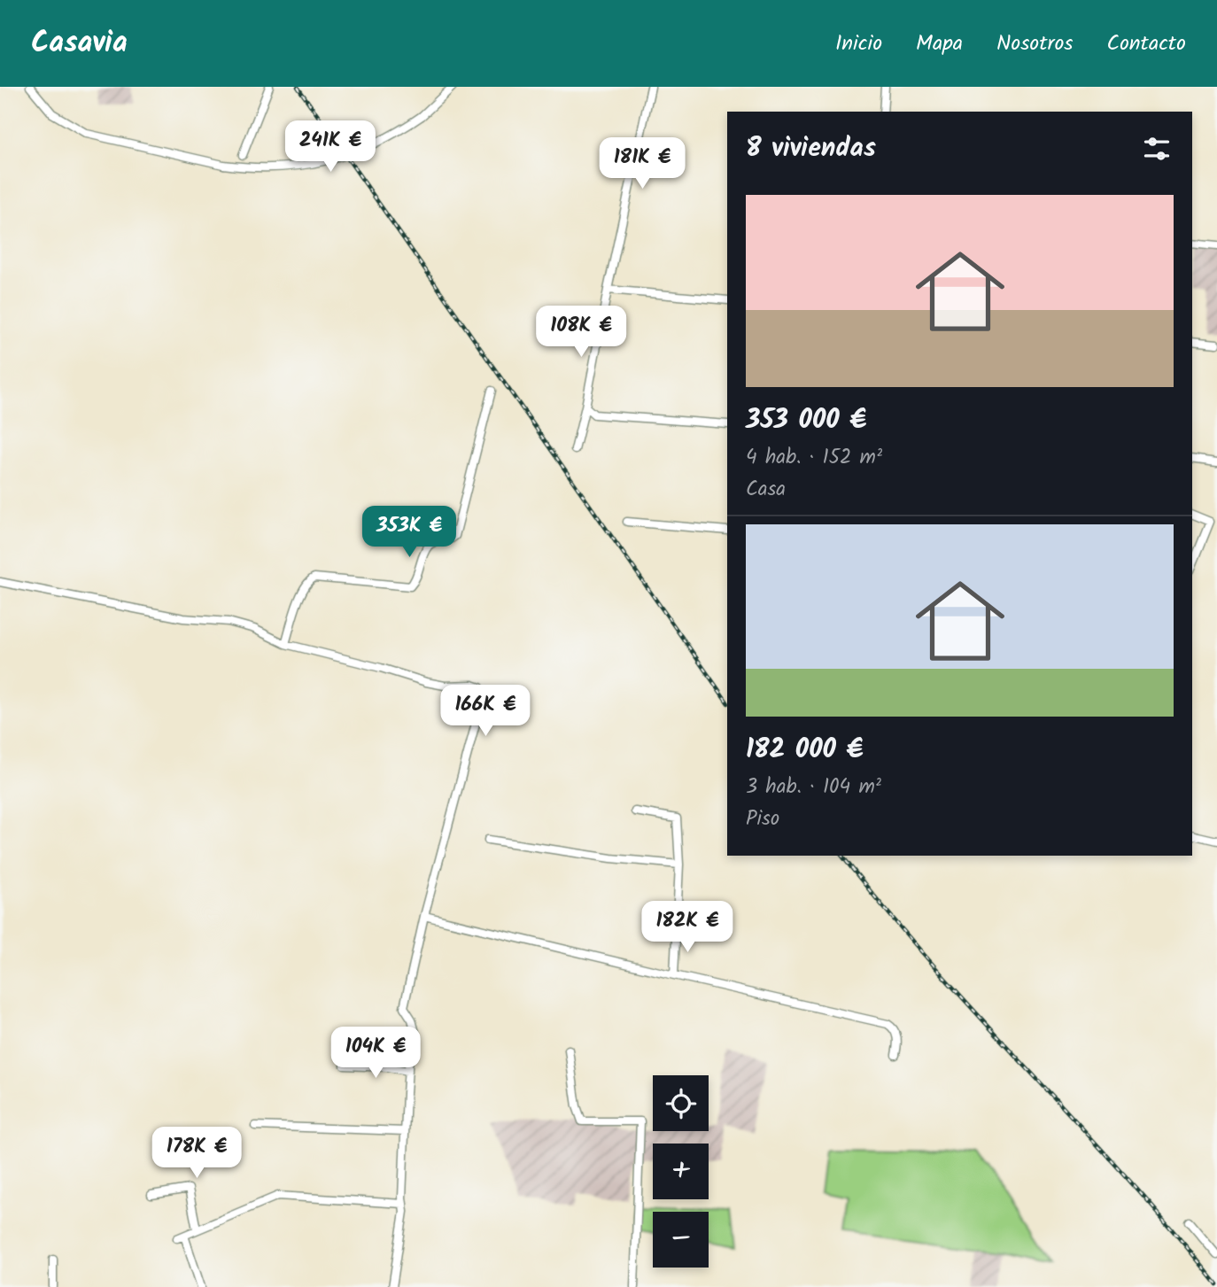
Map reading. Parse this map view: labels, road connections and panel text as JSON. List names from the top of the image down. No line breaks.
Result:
{"page":{"header":"Casavia","nav":["Inicio","Mapa","Nosotros","Contacto"],"heading":"8 viviendas","price":["241K €","181K €","108K €","353K €","166K €","182K €","104K €","178K €"],"list":[{"name":"353 000 €","note":"4 hab. · 152 m² · Casa"},{"name":"182 000 €","note":"3 hab. · 104 m² · Piso"}],"map_buttons":["+","−"]}}
